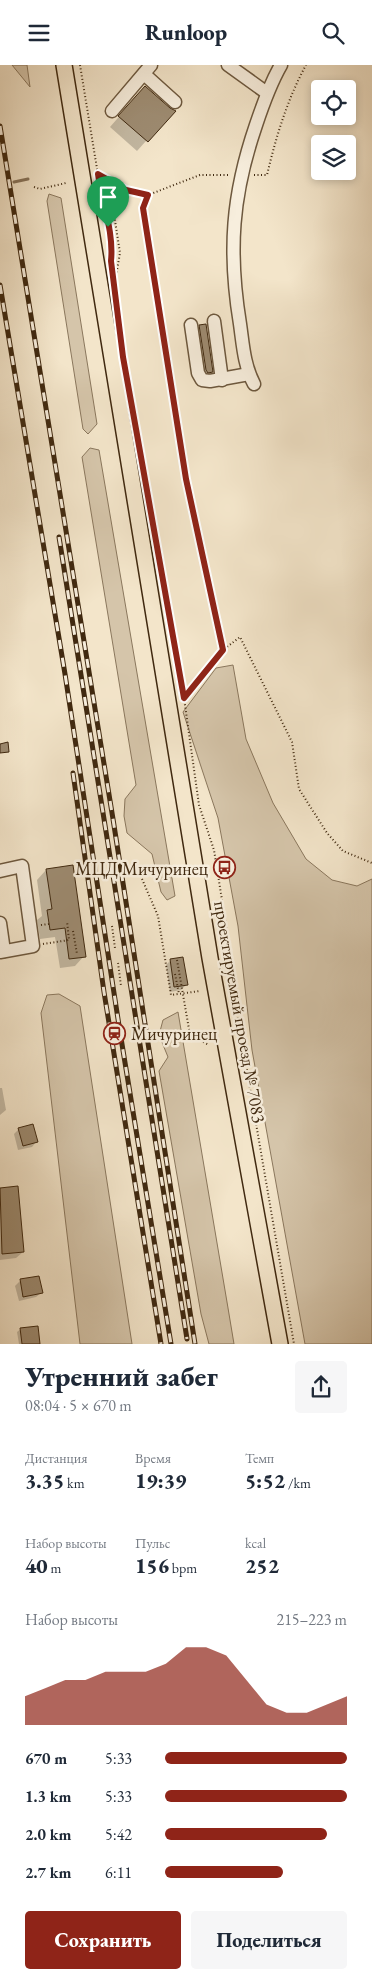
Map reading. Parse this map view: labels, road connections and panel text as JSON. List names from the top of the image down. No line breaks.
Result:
{"streets":{"main road":["проектируемый проезд № 7083"]},"places":{"bus stop":["МЦД Мичуринец"],"station":["Мичуринец"]},"page":{"header":"Runloop","heading":["Утренний забег","08:04 · 5 × 670 m"],"stats":[["Дистанция","3.35 km"],["Время","19:39"],["Темп","5:52 /km"],["Набор высоты","40 m"],["Пульс","156 bpm"],["kcal","252"]],"chart":["Набор высоты","215–223 m"],"list":[{"name":"670 m","note":"5:33"},{"name":"1.3 km","note":"5:33"},{"name":"2.0 km","note":"5:42"},{"name":"2.7 km","note":"6:11"}],"buttons":["Сохранить","Поделиться"]}}
